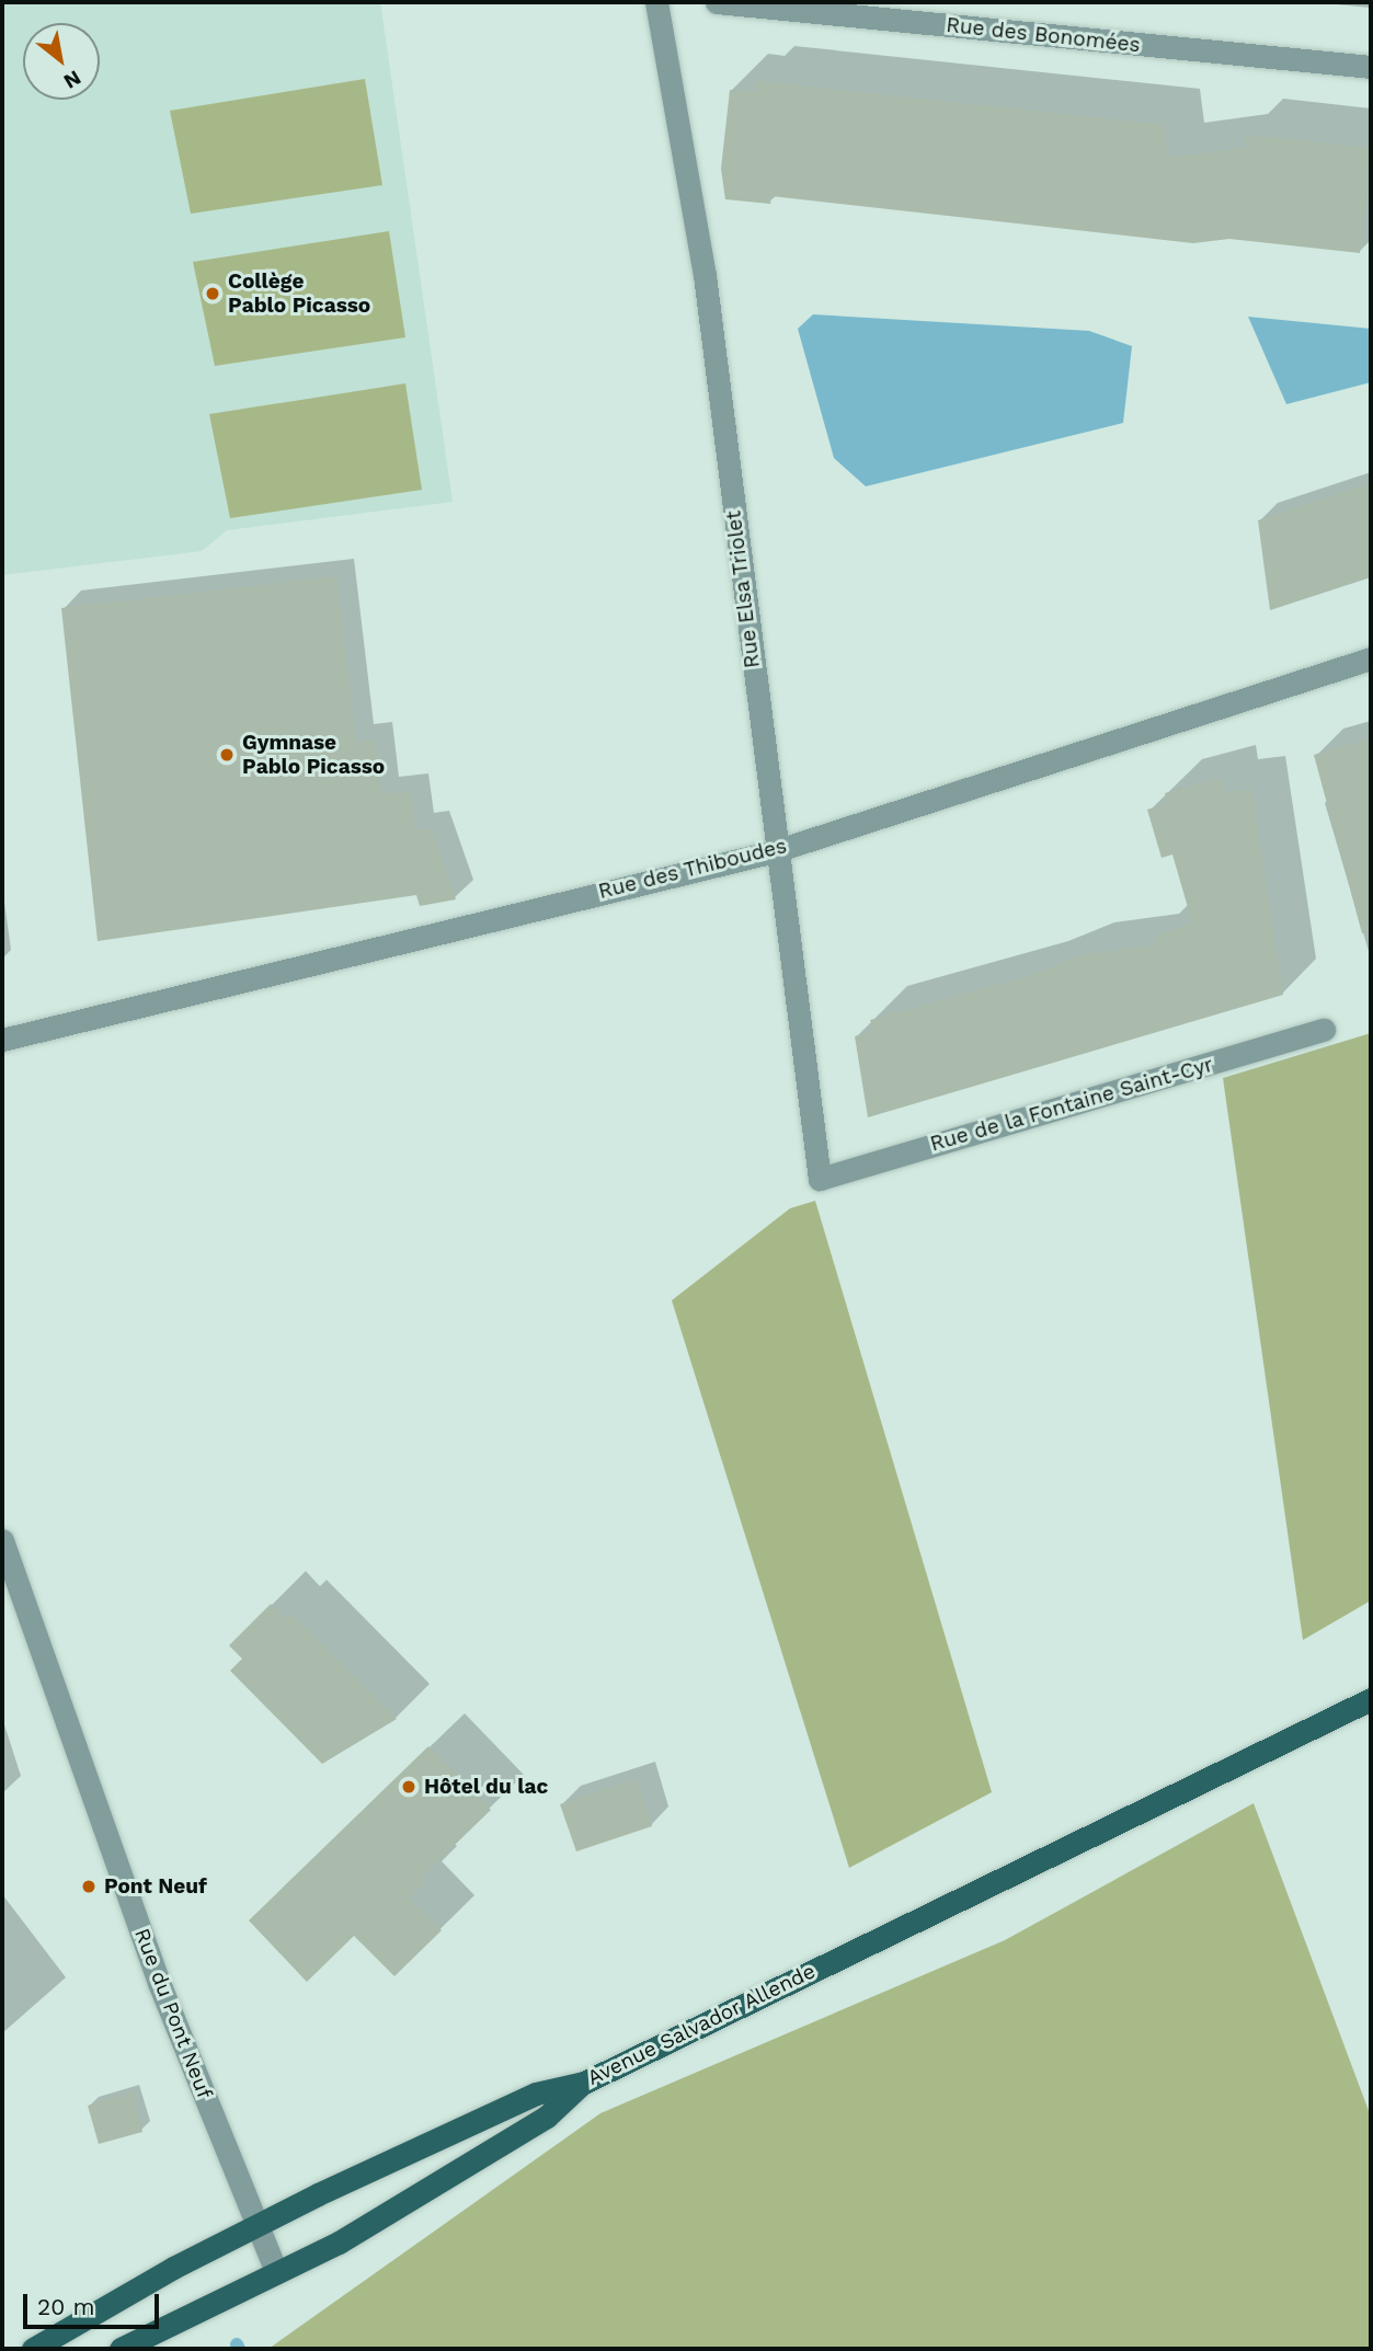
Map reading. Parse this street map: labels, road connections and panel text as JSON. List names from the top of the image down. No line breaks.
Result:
{"streets":{"main road":["Avenue Salvador Allende"],"street":["Rue des Bonomées","Rue Elsa Triolet","Rue des Thiboudes","Rue de la Fontaine Saint-Cyr","Rue du Pont Neuf"]},"crossings":[["Rue Elsa Triolet","Rue des Thiboudes"],["Rue Elsa Triolet","Rue de la Fontaine Saint-Cyr"],["Rue du Pont Neuf","Avenue Salvador Allende"]],"places":["Collège Pablo Picasso","Gymnase Pablo Picasso","Hôtel du lac","Pont Neuf"],"scale_bar":"20 m","north":"bottom right"}
